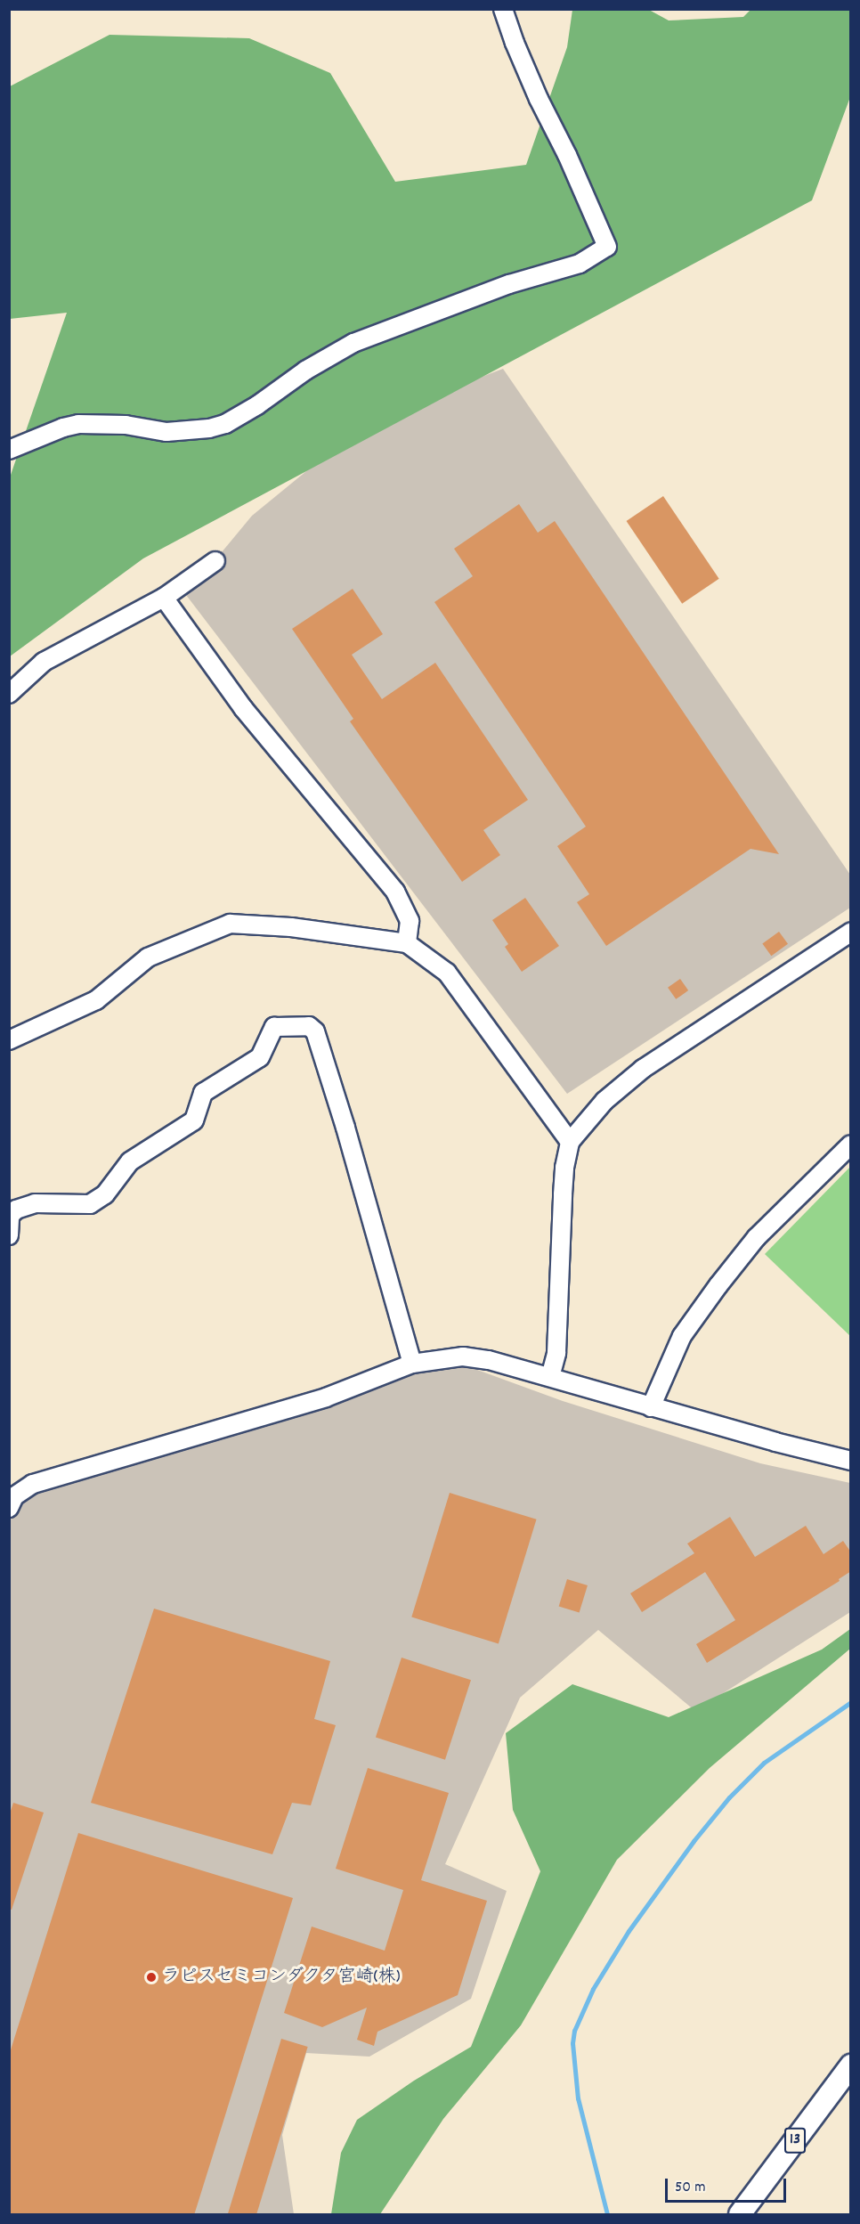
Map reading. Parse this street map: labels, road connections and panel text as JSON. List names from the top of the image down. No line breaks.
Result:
{"streets":{"main road":["13"]},"places":["ラピスセミコンダクタ宮崎(株)"],"scale_bar":"50 m"}
